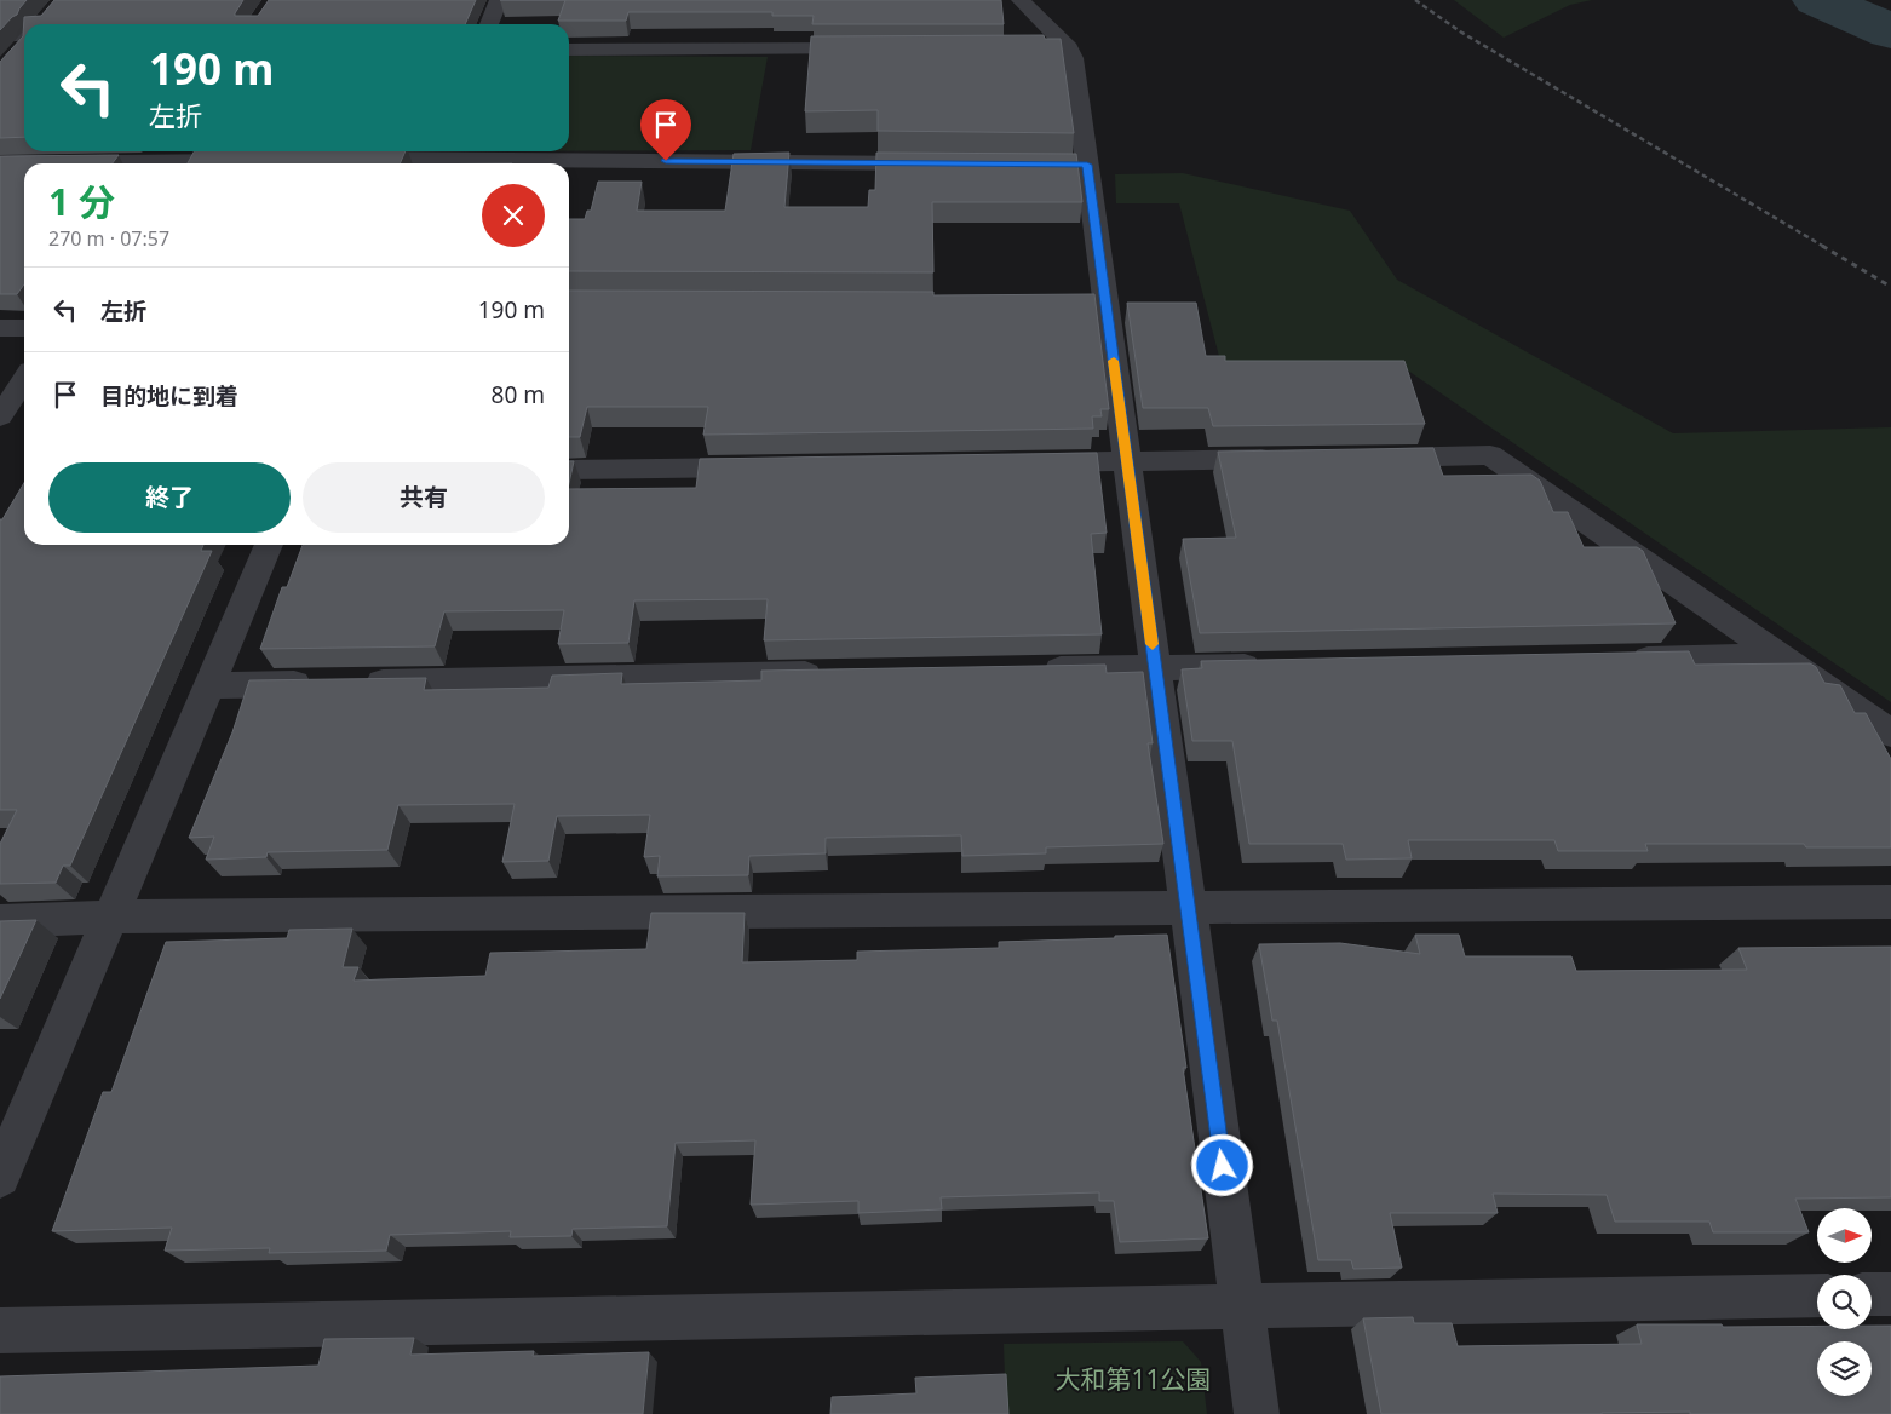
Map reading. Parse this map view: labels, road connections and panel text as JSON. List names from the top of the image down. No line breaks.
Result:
{"parks":["大和第11公園"],"north":"right","page":{"turn":["190 m","左折"],"heading":["1 分","270 m · 07:57"],"list":[{"name":"左折","value":"190 m"},{"name":"目的地に到着","value":"80 m"}],"buttons":["終了","共有"]}}
